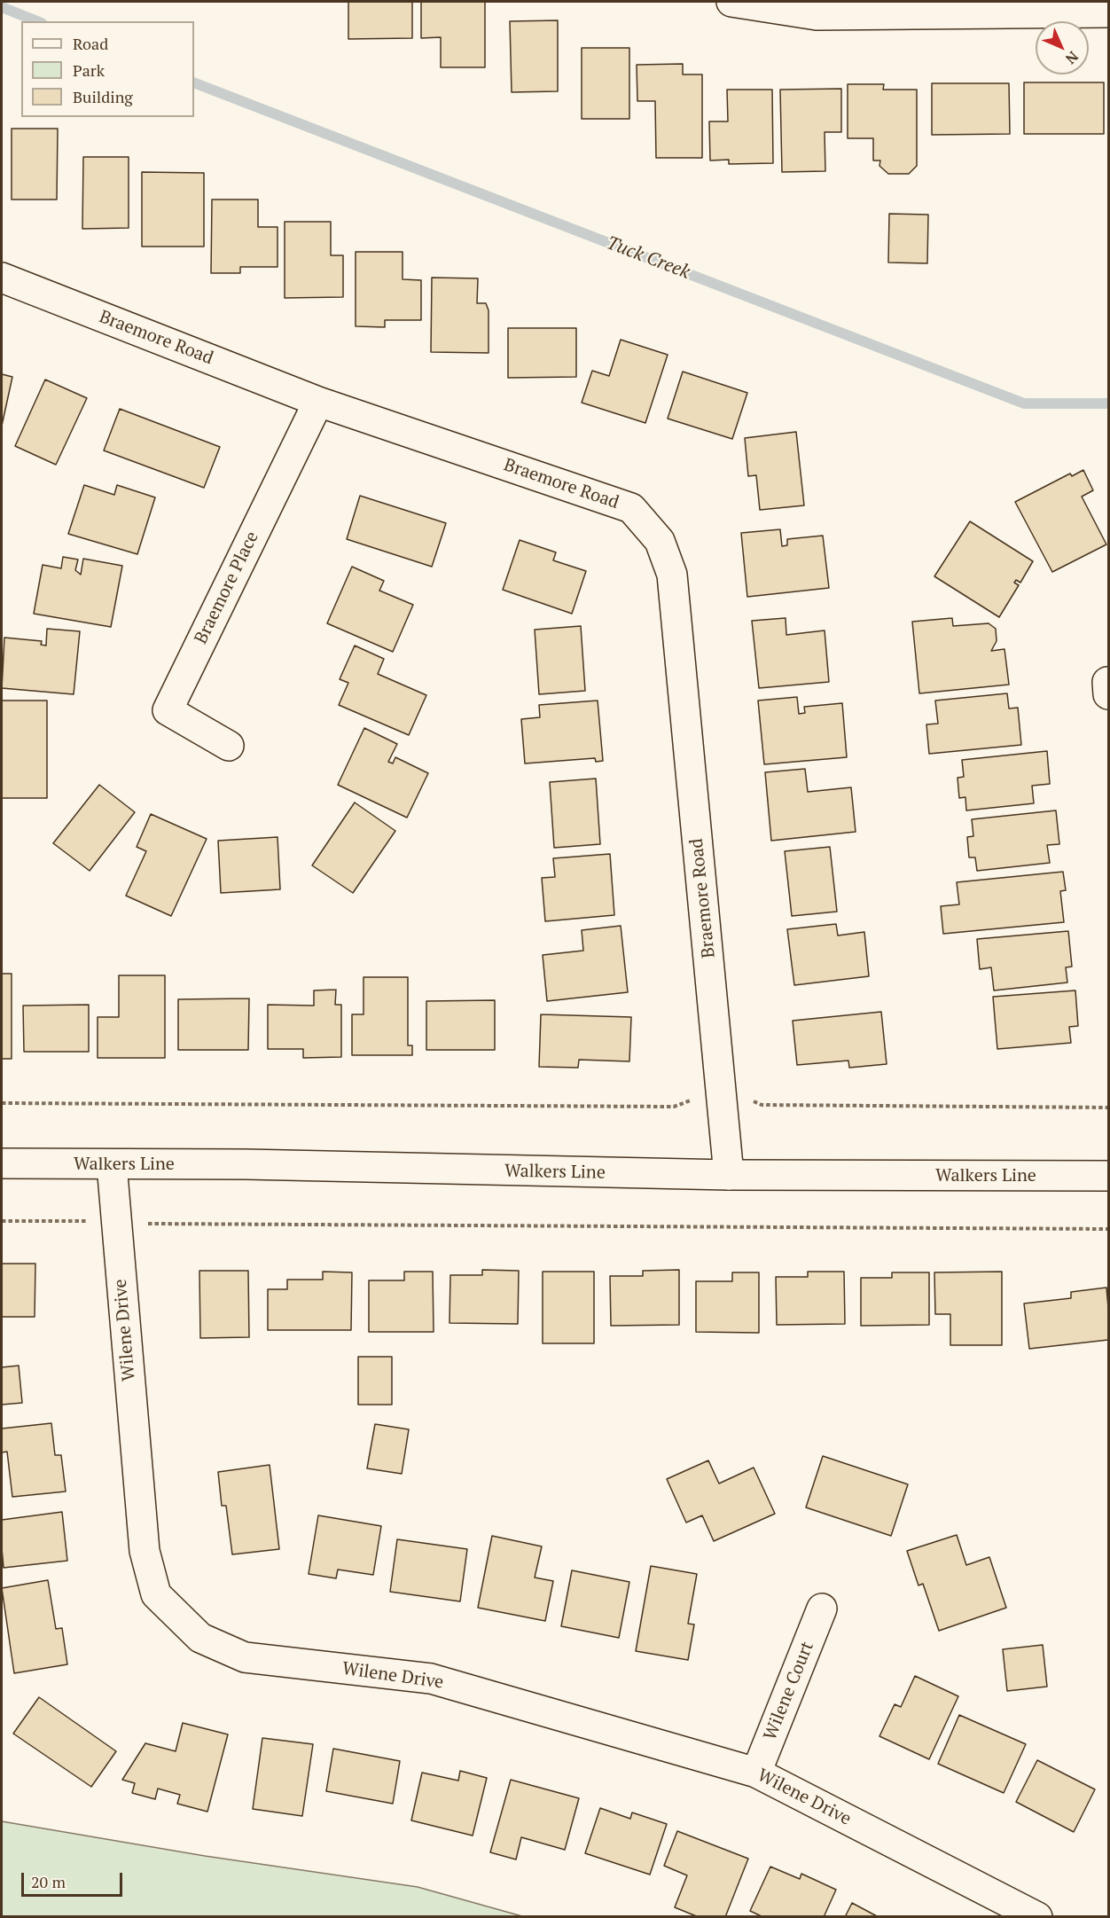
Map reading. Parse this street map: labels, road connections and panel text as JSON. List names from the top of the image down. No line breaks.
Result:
{"streets":{"street":["Braemore Road","Braemore Place","Walkers Line","Wilene Drive","Wilene Court"]},"crossings":[["Braemore Road","Braemore Place"],["Braemore Road","Walkers Line"],["Walkers Line","Wilene Drive"],["Wilene Drive","Wilene Court"]],"water":["Tuck Creek"],"legend":["Road","Park","Building"],"scale_bar":"20 m","north":"bottom right"}
